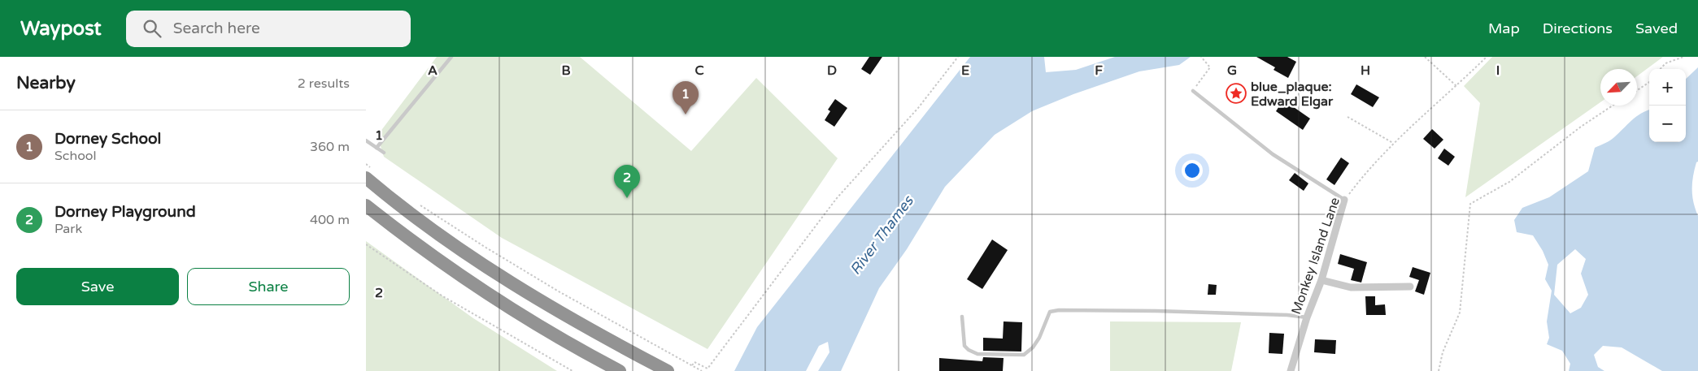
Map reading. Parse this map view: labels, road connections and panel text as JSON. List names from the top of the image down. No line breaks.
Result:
{"streets":{"street":["Monkey Island Lane"]},"water":["River Thames"],"places":{"place":["blue_plaque: Edward Elgar"]},"north":"bottom left","page":{"header":"Waypost","search":"Search here","nav":["Map","Directions","Saved"],"heading":["Nearby","2 results"],"map_buttons":["+","−"],"pins":["1","2"],"list":[{"mark":"1","name":"Dorney School","note":"School","value":"360 m"},{"mark":"2","name":"Dorney Playground","note":"Park","value":"400 m"}],"buttons":["Save","Share"]},"grid":{"columns":["A","B","C","D","E","F","G","H","I"],"rows":["1","2"]}}
